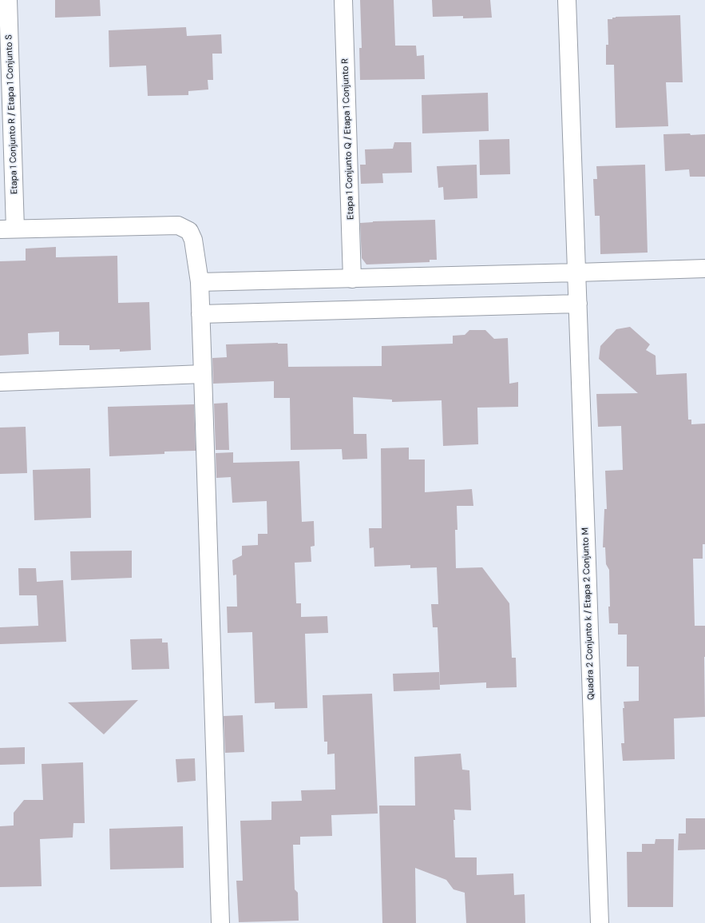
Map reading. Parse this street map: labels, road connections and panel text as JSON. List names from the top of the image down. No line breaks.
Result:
{"streets":{"street":["Etapa 1 Conjunto R / Etapa 1 Conjunto S","Etapa 1 Conjunto Q / Etapa 1 Conjunto R","Quadra 2 Conjunto k / Etapa 2 Conjunto M"]}}
